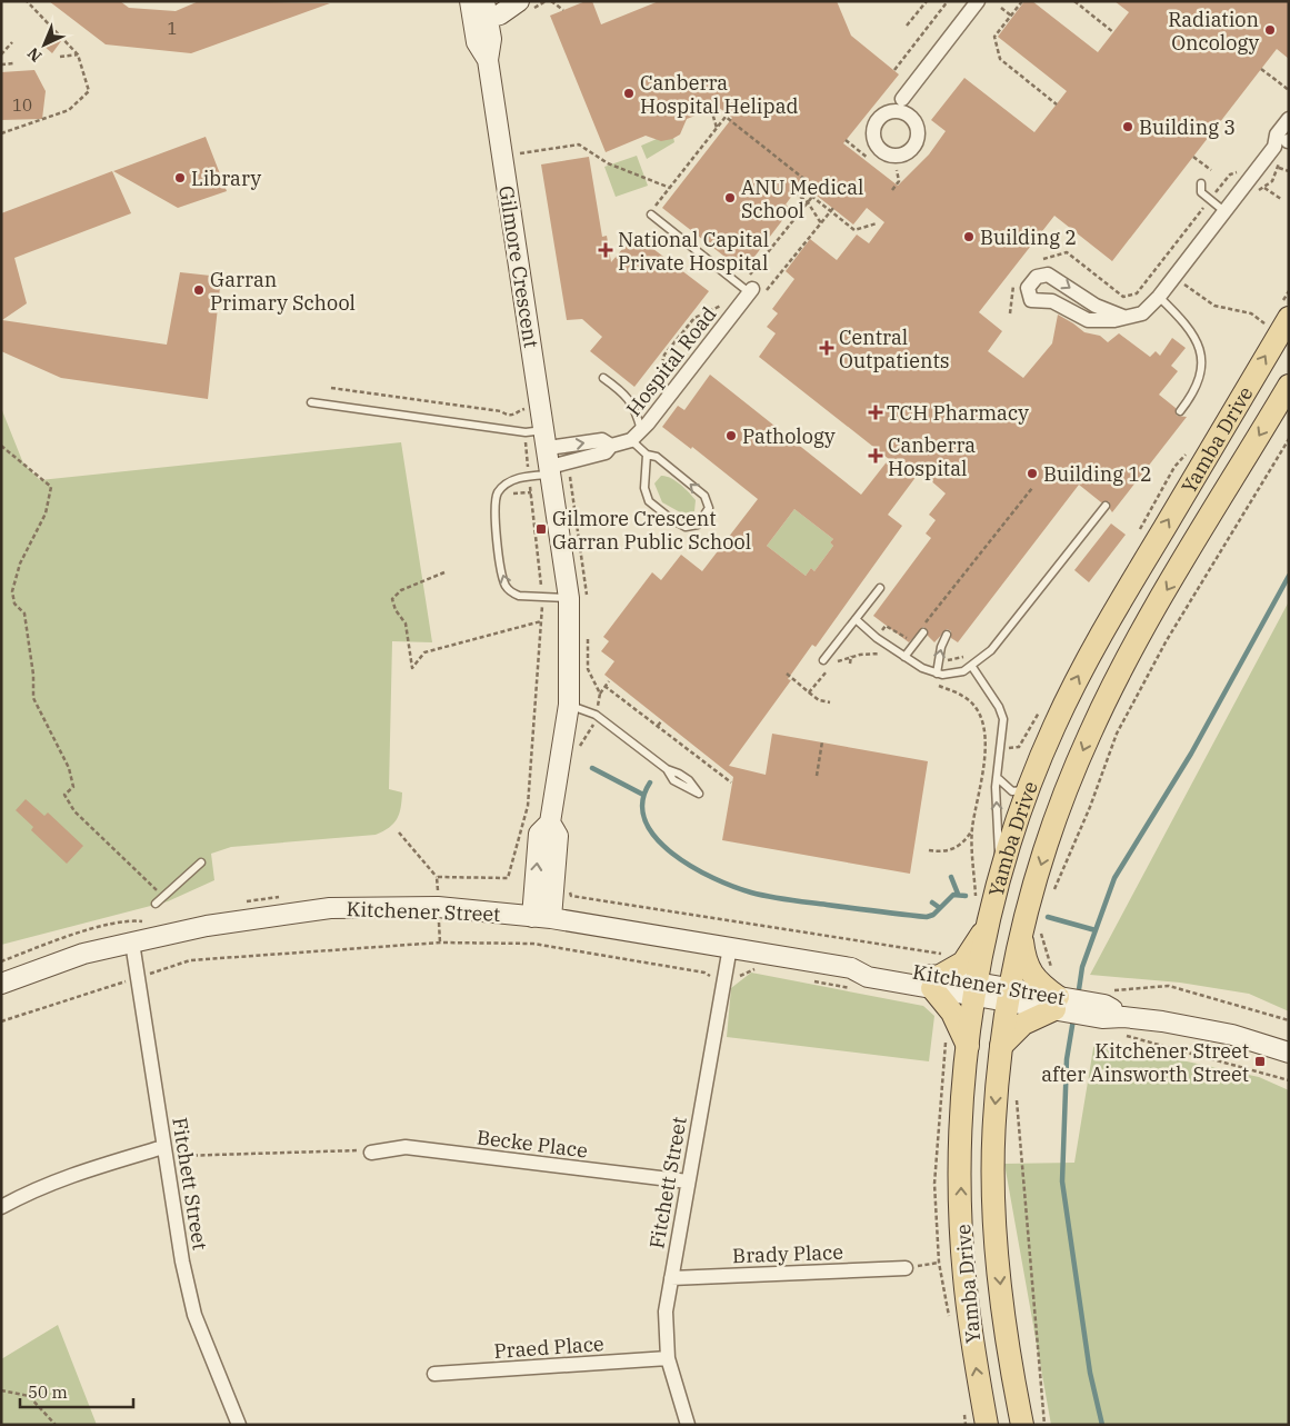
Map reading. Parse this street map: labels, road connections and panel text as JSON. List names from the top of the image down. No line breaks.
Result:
{"streets":{"main road":["Yamba Drive"],"street":["Gilmore Crescent","Hospital Road","Kitchener Street","Becke Place","Fitchett Street","Brady Place","Praed Place"]},"crossings":[["Gilmore Crescent","Hospital Road"],["Gilmore Crescent","Kitchener Street"],["Yamba Drive","Kitchener Street"],["Kitchener Street","Fitchett Street"],["Becke Place","Fitchett Street"],["Fitchett Street","Brady Place"],["Fitchett Street","Praed Place"]],"places":{"other":["Radiation Oncology","Canberra Hospital Helipad","Building 3","Library","ANU Medical School","Building 2","Garran Primary School","Pathology","Building 12"],"health":["National Capital Private Hospital","Central Outpatients","TCH Pharmacy","Canberra Hospital"],"transit":["Gilmore Crescent Garran Public School","Kitchener Street after Ainsworth Street"]},"house_numbers":["1","10"],"scale_bar":"50 m","north":"bottom left"}
